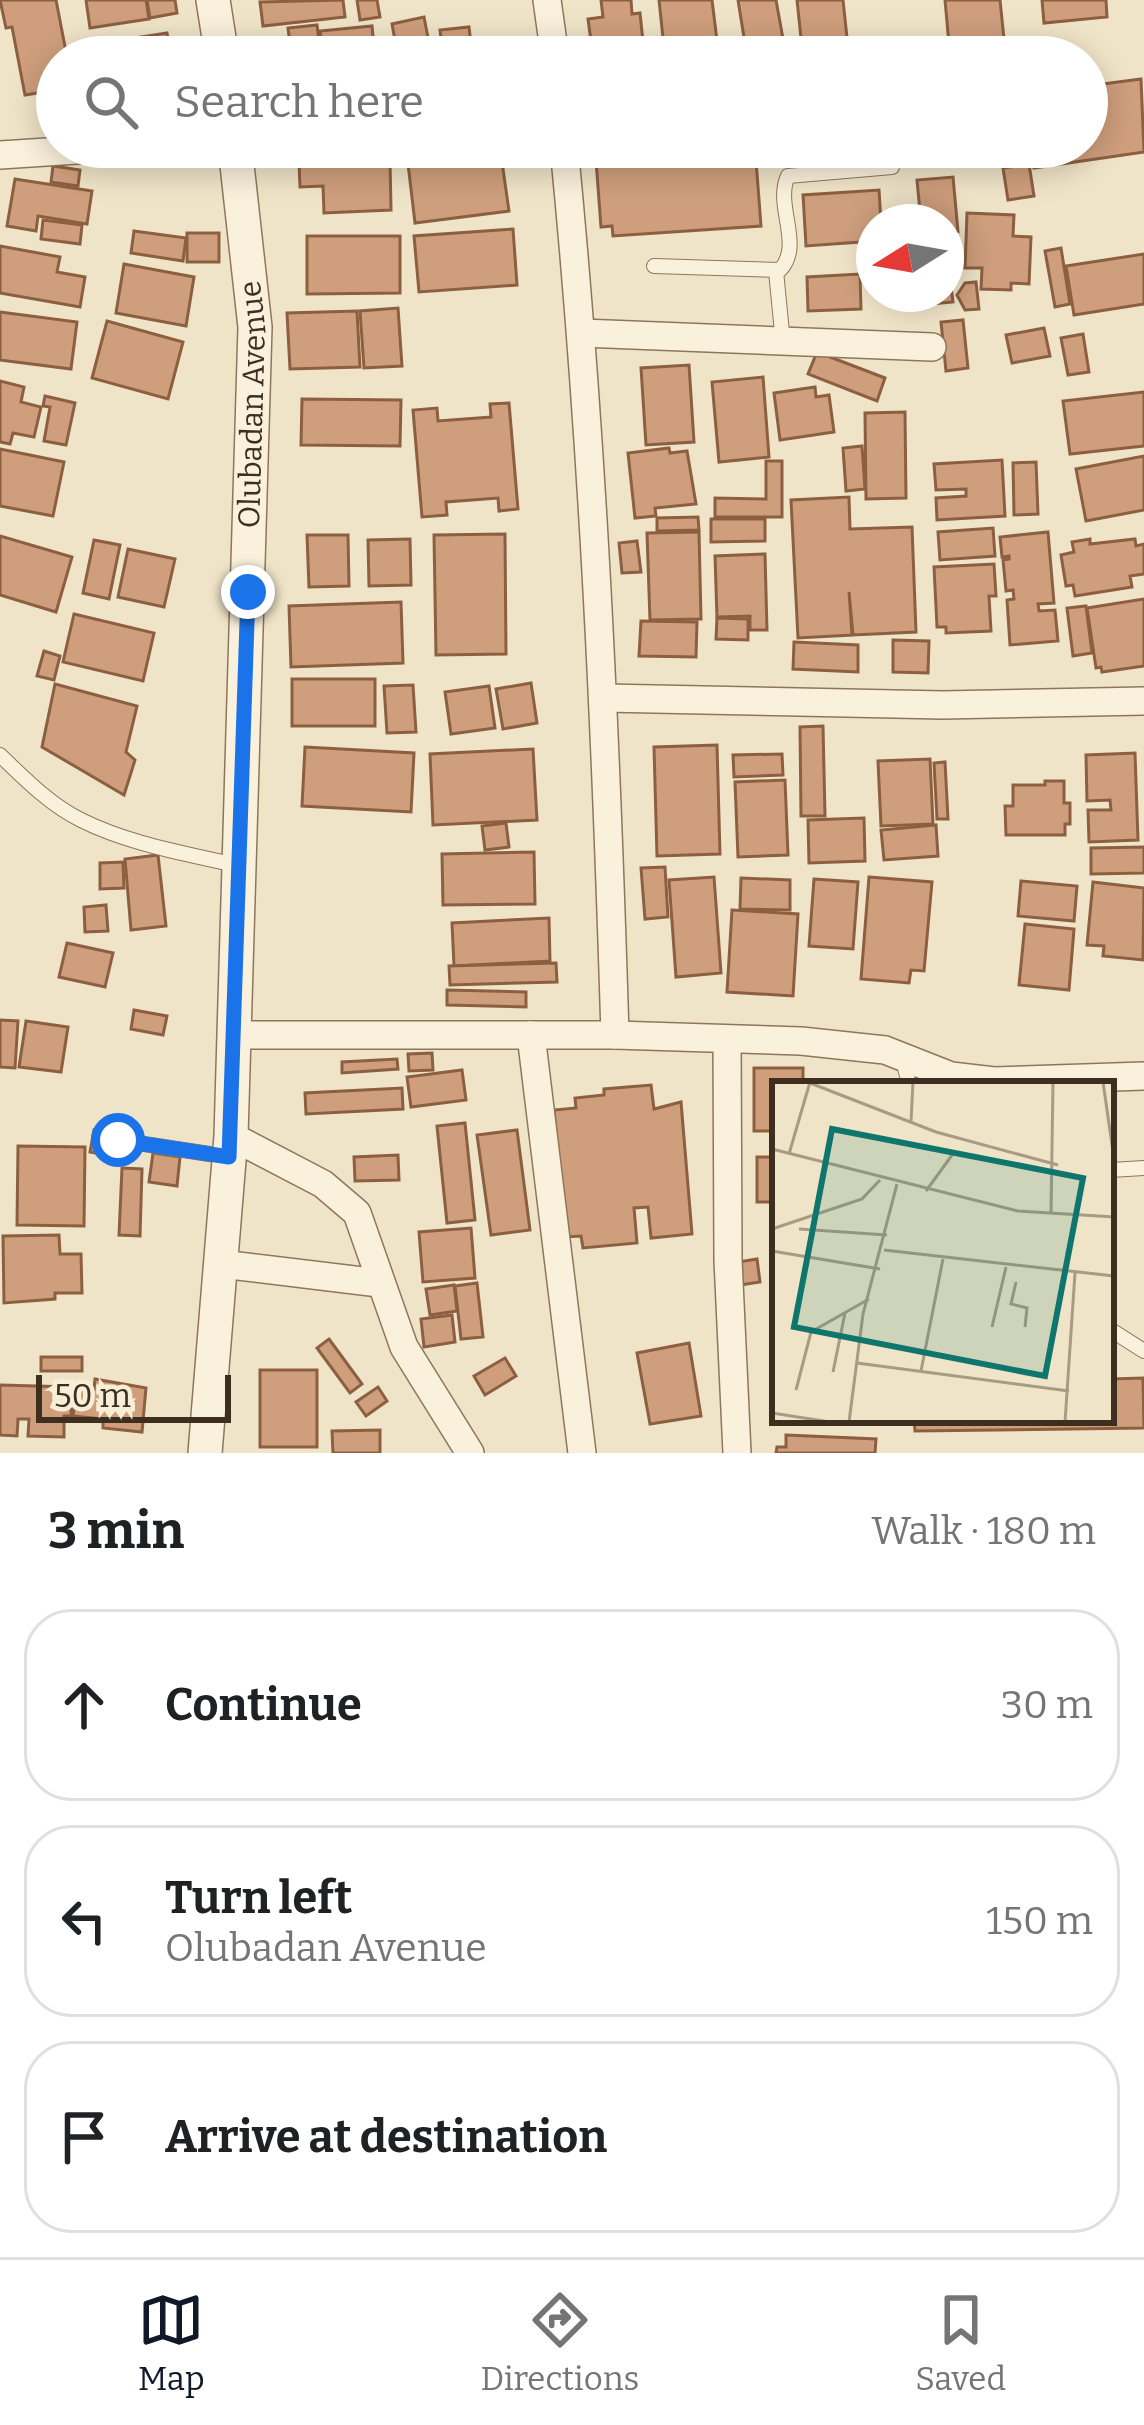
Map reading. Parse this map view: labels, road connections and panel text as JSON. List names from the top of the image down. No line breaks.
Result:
{"streets":{"street":["Olubadan Avenue"]},"scale_bar":"50 m","north":"left","page":{"search":"Search here","scale":"50 m","heading":["3 min","Walk · 180 m"],"list":[["Continue","30 m"],["Turn left","Olubadan Avenue","150 m"],"Arrive at destination"],"nav":["Map","Directions","Saved"]}}
